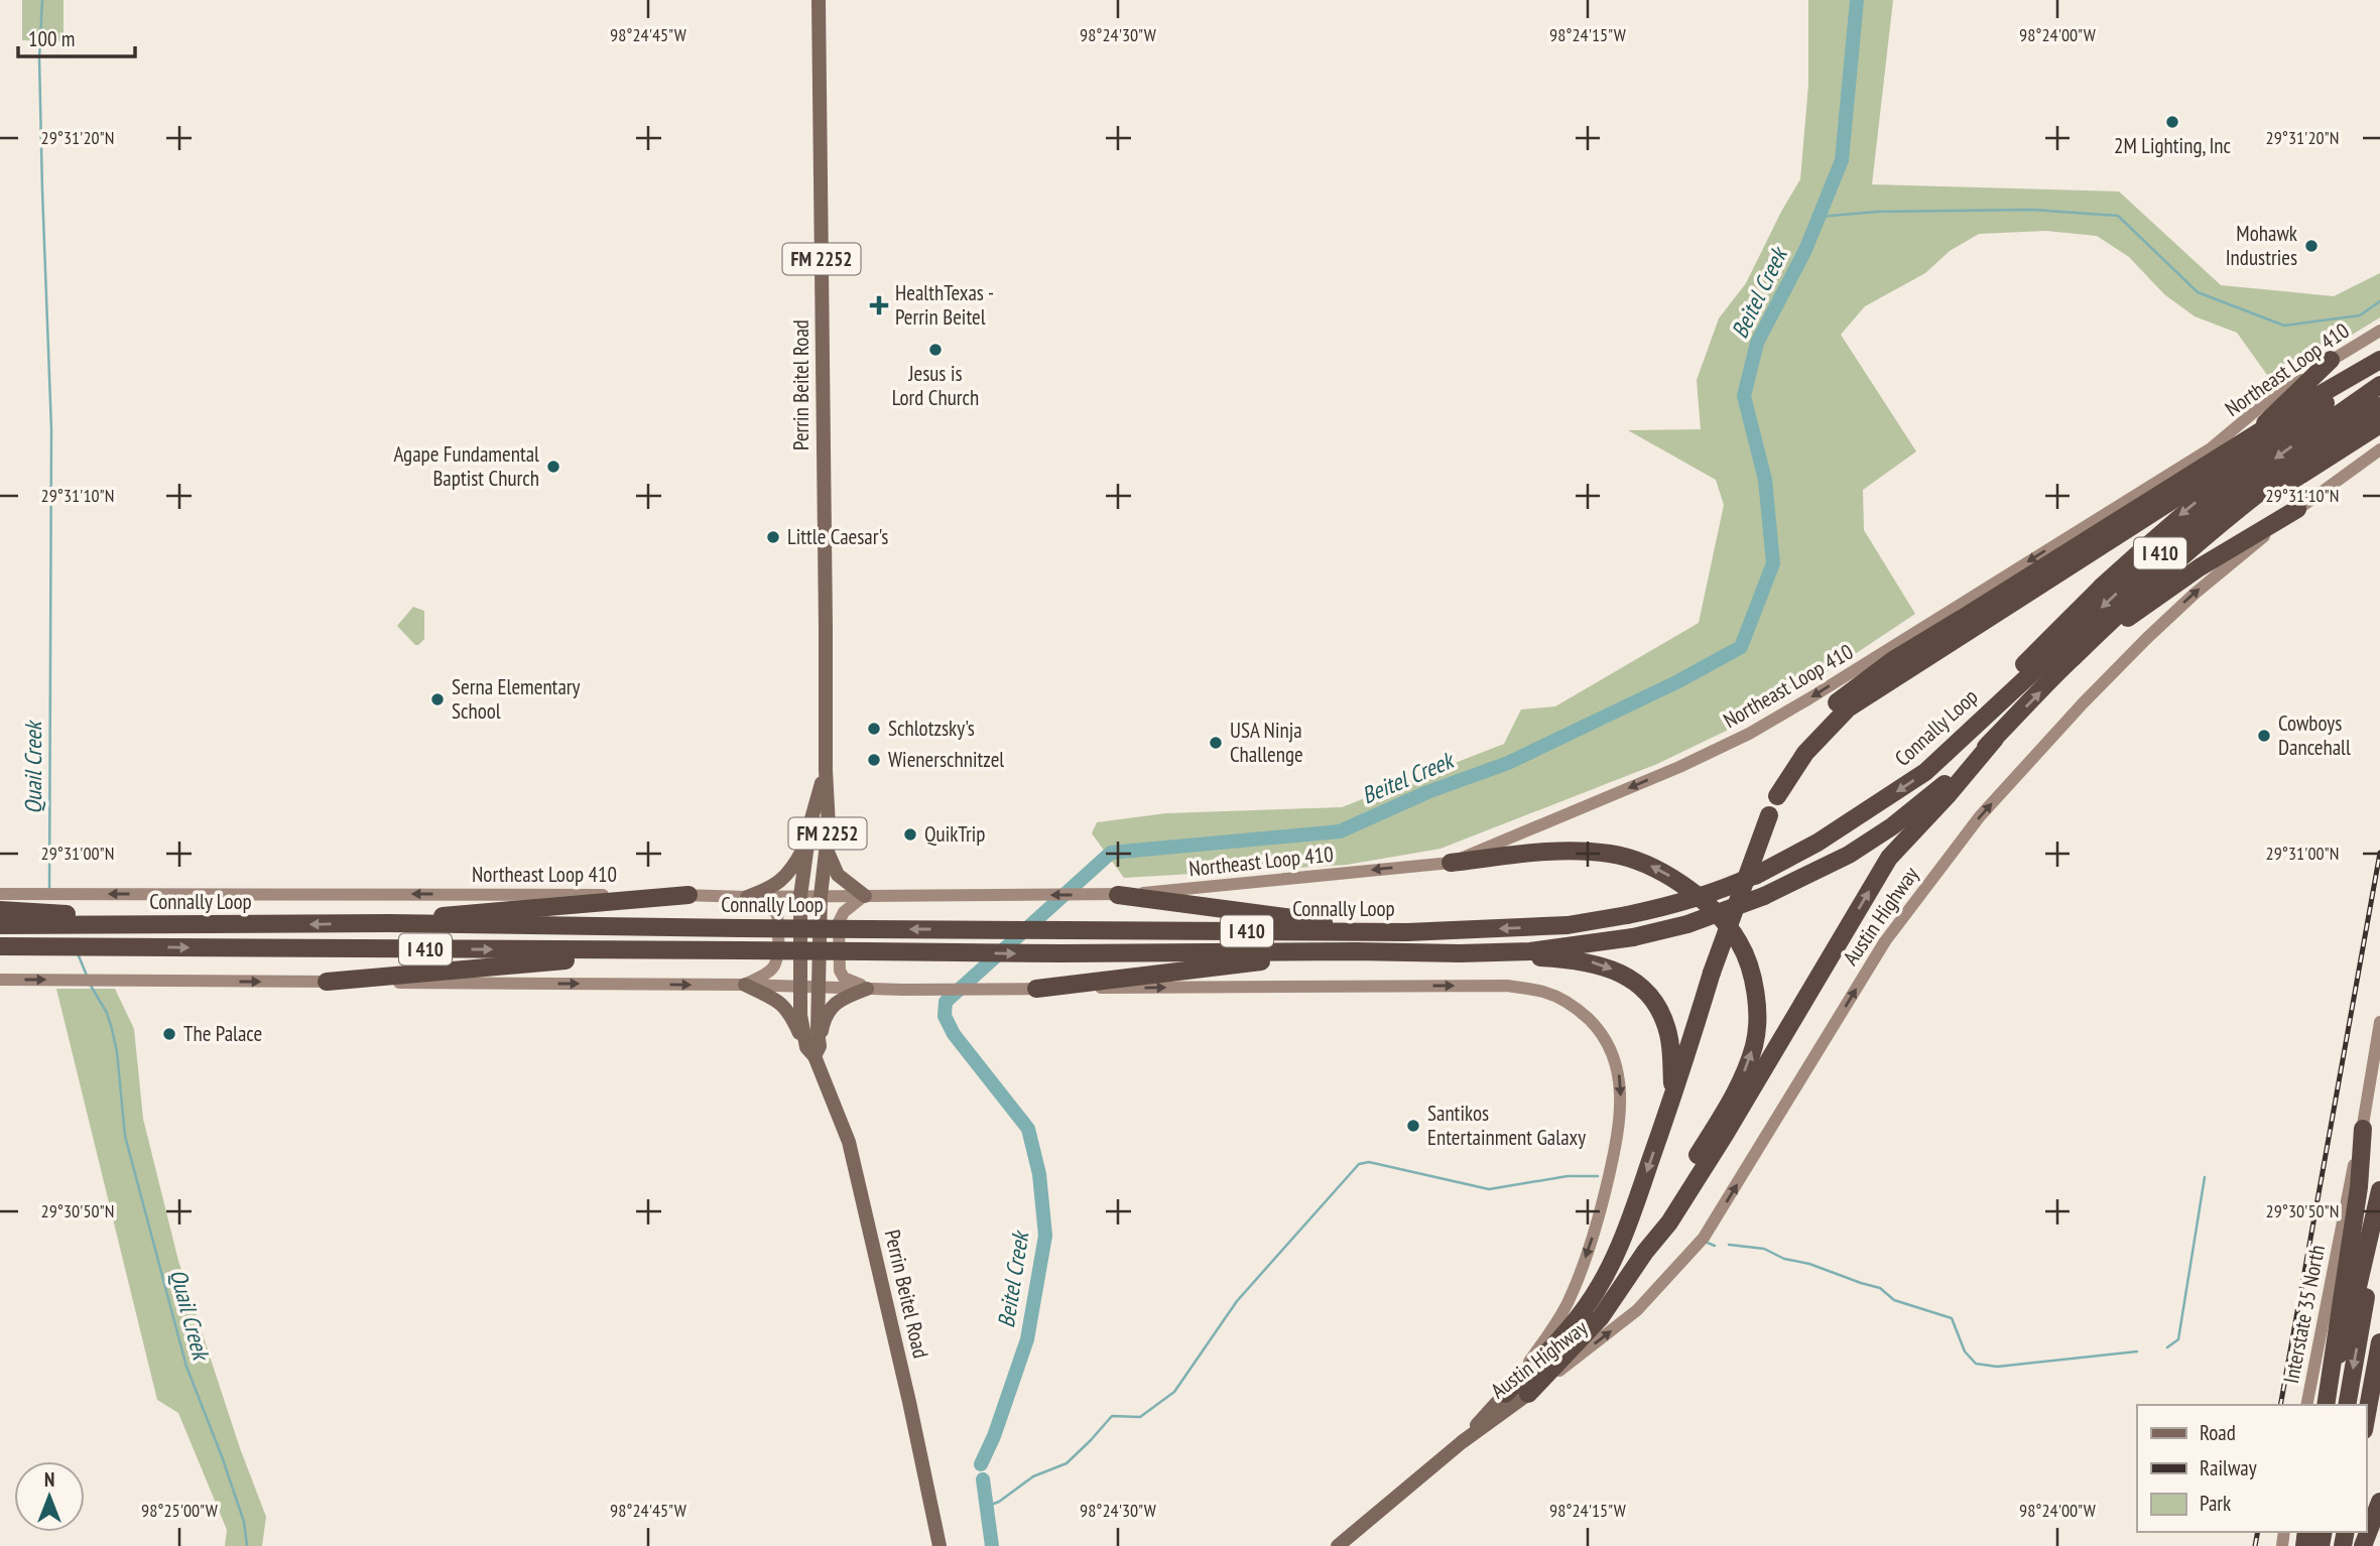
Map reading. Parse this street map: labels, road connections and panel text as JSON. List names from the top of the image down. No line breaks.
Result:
{"streets":{"highway":["I 410","Connally Loop"],"main road":["FM 2252","Northeast Loop 410","Perrin Beitel Road","Austin Highway","Interstate 35 North"]},"crossings":[["Northeast Loop 410","Perrin Beitel Road"],["I 410","Connally Loop"]],"water":["Beitel Creek","Quail Creek"],"places":{"other":["2M Lighting, Inc","Mohawk Industries","Jesus is Lord Church","Agape Fundamental Baptist Church","Little Caesar's","Serna Elementary School","Schlotzsky's","Cowboys Dancehall","USA Ninja Challenge","Wienerschnitzel","QuikTrip","The Palace","Santikos Entertainment Galaxy"],"health":["HealthTexas - Perrin Beitel"]},"legend":["Road","Railway","Park"],"scale_bar":"100 m","north":"top","coordinates":["98°24'45\"W","98°24'30\"W","98°24'15\"W","98°24'00\"W","29°31'20\"N","29°31'10\"N","29°31'00\"N","29°30'50\"N","98°25'00\"W"]}
